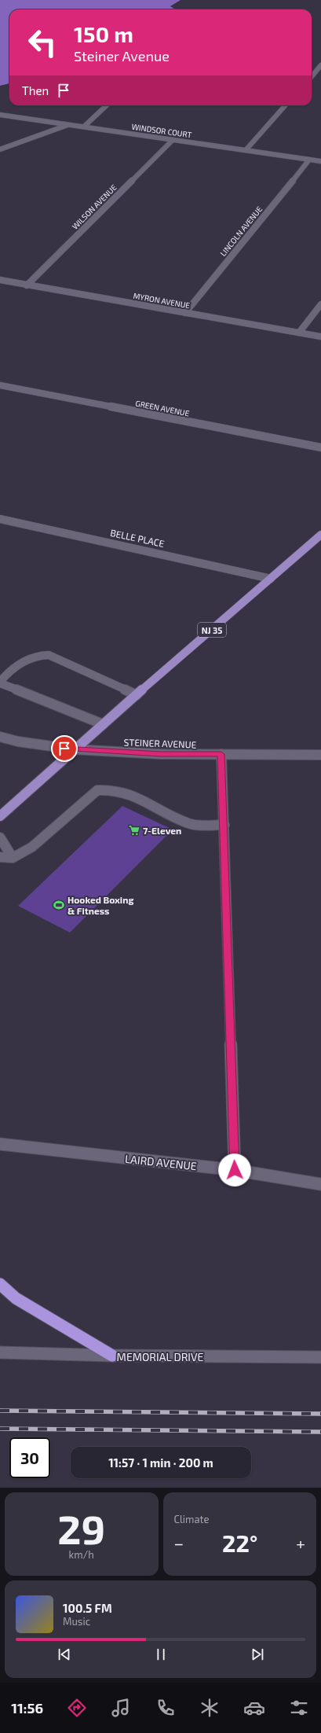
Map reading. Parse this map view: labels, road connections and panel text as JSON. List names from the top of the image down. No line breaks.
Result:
{"streets":{"main road":["NJ 35"],"street":["WINDSOR COURT","WILSON AVENUE","LINCOLN AVENUE","MYRON AVENUE","GREEN AVENUE","BELLE PLACE","STEINER AVENUE","LAIRD AVENUE","MEMORIAL DRIVE"]},"crossings":[["WINDSOR COURT","WILSON AVENUE"],["WINDSOR COURT","LINCOLN AVENUE"],["WILSON AVENUE","MYRON AVENUE"],["LINCOLN AVENUE","MYRON AVENUE"],["BELLE PLACE","NJ 35"],["NJ 35","STEINER AVENUE"]],"places":{"supermarket":["7-Eleven"],"sports":["Hooked Boxing & Fitness"]},"page":{"turn":["150 m","Steiner Avenue"],"then":"Then","limit":"30","trip":"11:57 · 1 min · 200 m","tile":[["29","km/h"],"Climate"],"heat":["−","22°","+"],"song":["100.5 FM","Music"],"tabs":"11:56"}}
